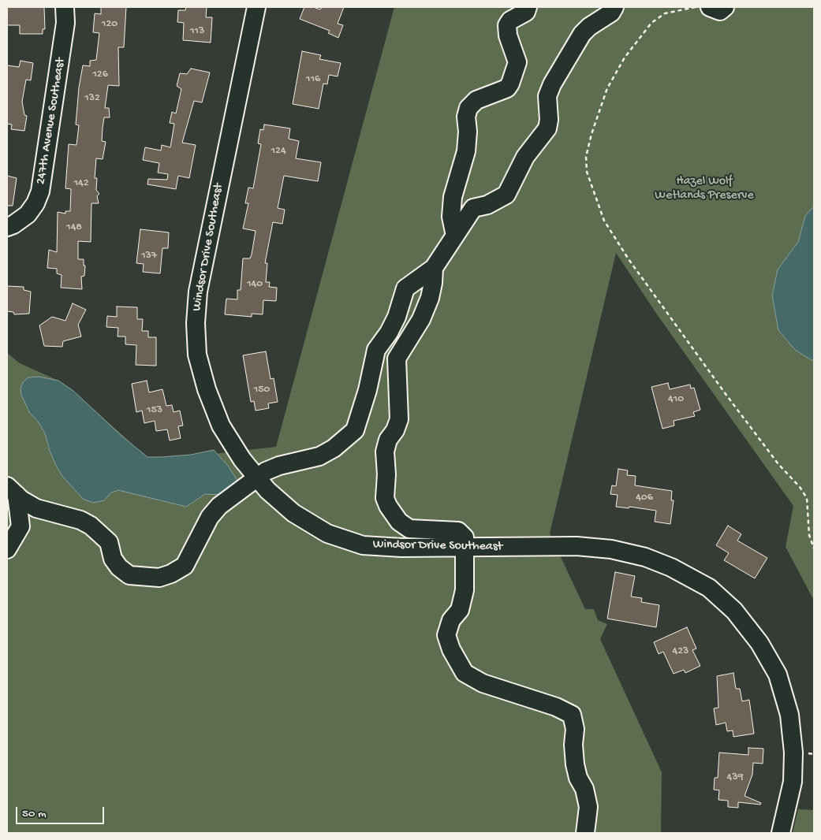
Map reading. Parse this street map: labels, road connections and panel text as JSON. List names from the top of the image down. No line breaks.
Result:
{"streets":{"street":["247th Avenue Southeast","Windsor Drive Southeast"]},"parks":["Hazel Wolf Wetlands Preserve"],"house_numbers":["120","113","126","116","132","124","142","148","137","140","150","410","153","406","423","439"],"scale_bar":"50 m"}
